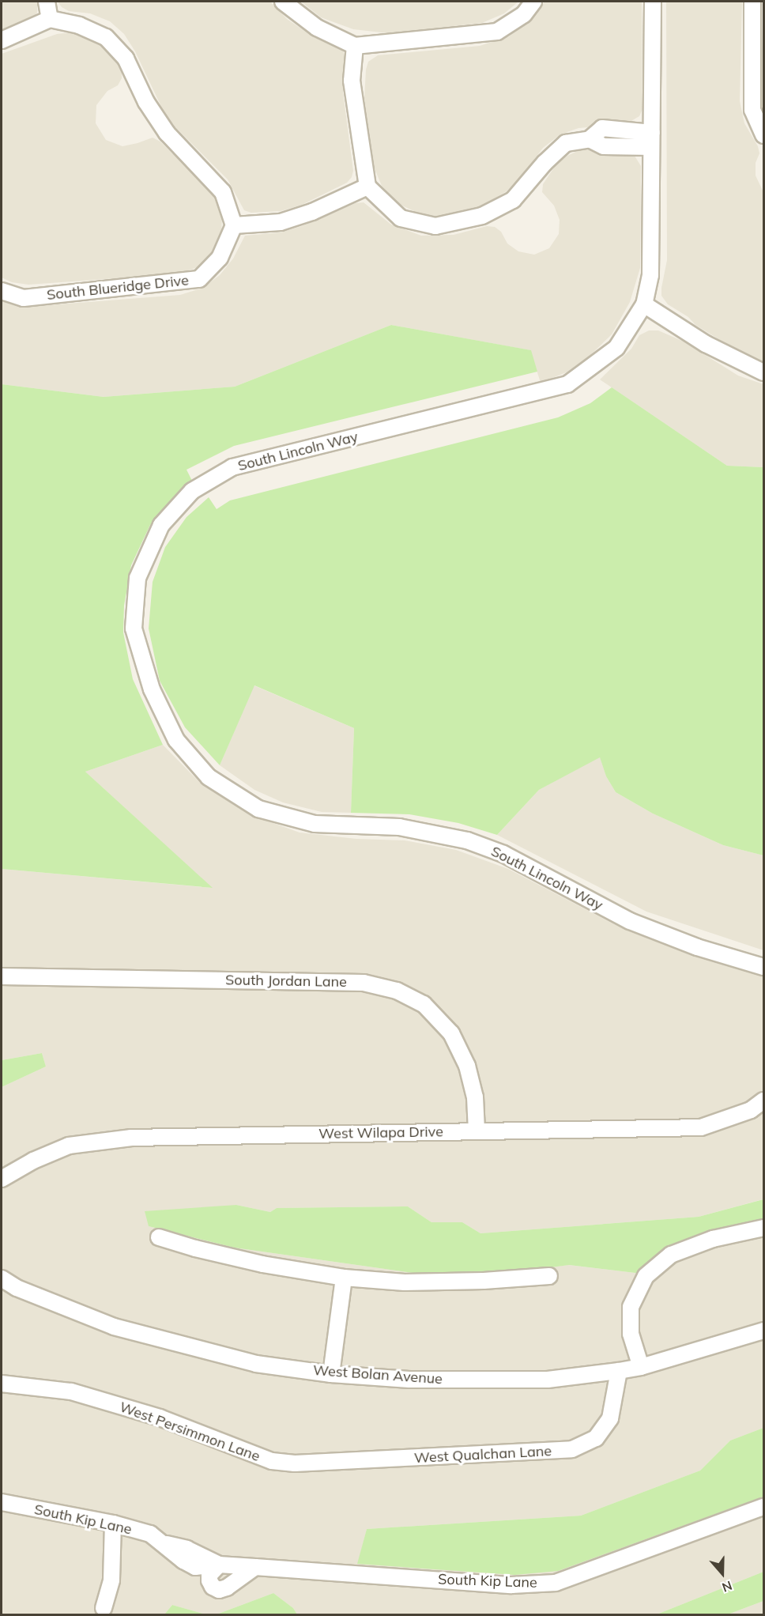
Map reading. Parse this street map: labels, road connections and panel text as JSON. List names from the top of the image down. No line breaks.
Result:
{"streets":{"street":["South Blueridge Drive","South Lincoln Way","South Jordan Lane","West Wilapa Drive","West Bolan Avenue","West Persimmon Lane","West Qualchan Lane","South Kip Lane"]},"crossings":[["South Jordan Lane","West Wilapa Drive"],["West Bolan Avenue","West Qualchan Lane"],["West Persimmon Lane","West Qualchan Lane"]],"north":"bottom"}
